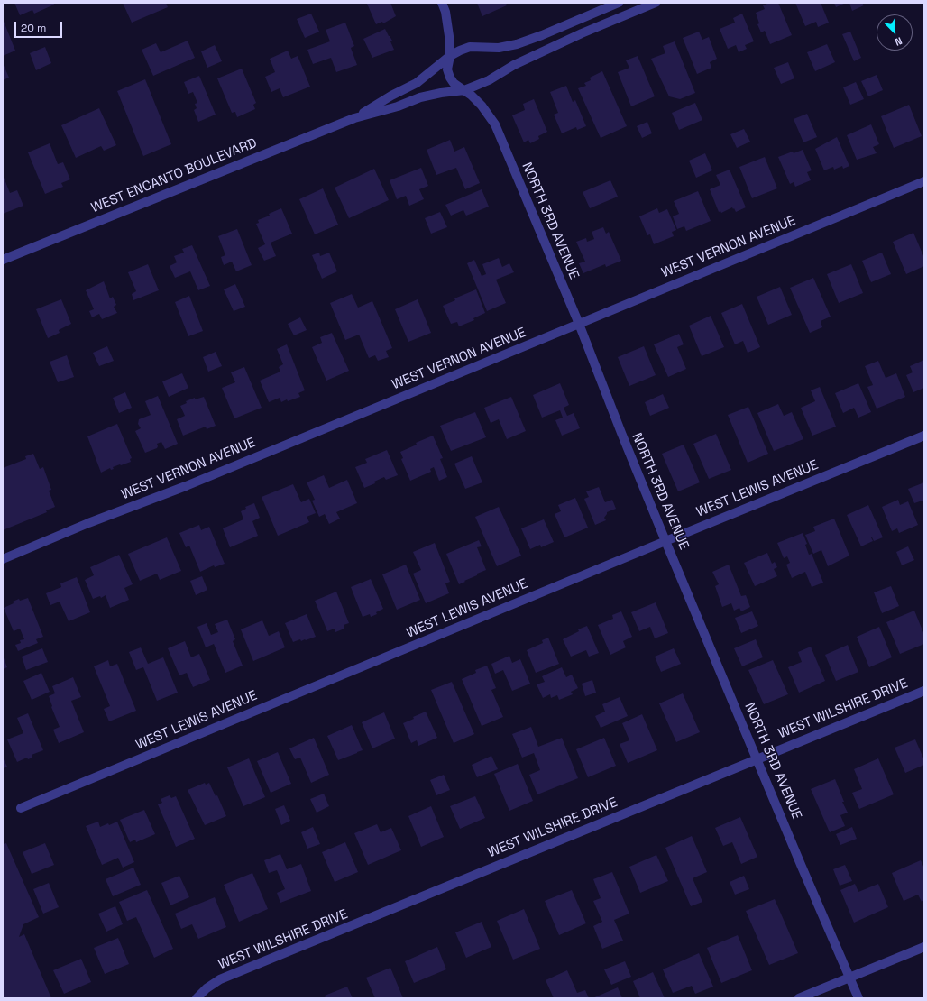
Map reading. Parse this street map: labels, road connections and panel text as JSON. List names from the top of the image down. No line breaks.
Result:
{"streets":{"street":["WEST ENCANTO BOULEVARD","NORTH 3RD AVENUE","WEST VERNON AVENUE","WEST LEWIS AVENUE","WEST WILSHIRE DRIVE"]},"crossings":[["WEST ENCANTO BOULEVARD","NORTH 3RD AVENUE"],["NORTH 3RD AVENUE","WEST VERNON AVENUE"],["NORTH 3RD AVENUE","WEST LEWIS AVENUE"],["NORTH 3RD AVENUE","WEST WILSHIRE DRIVE"]],"scale_bar":"20 m","north":"bottom right"}
